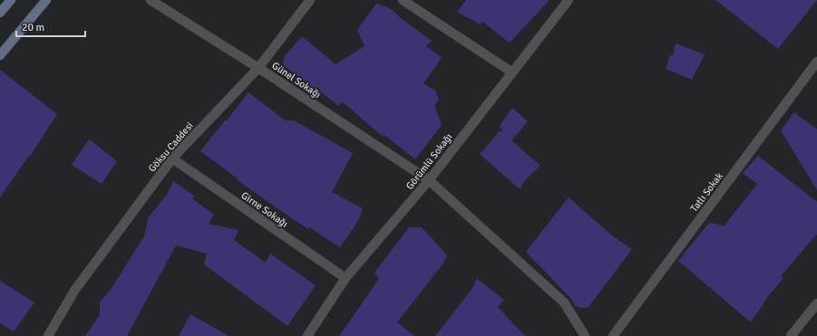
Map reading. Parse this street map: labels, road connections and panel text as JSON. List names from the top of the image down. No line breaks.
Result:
{"streets":{"street":["Günel Sokağı","Göksu Caddesi","Görümlü Sokağı","Tatlı Sokak","Girne Sokağı"]},"crossings":[["Günel Sokağı","Göksu Caddesi"],["Günel Sokağı","Görümlü Sokağı"],["Göksu Caddesi","Girne Sokağı"],["Görümlü Sokağı","Girne Sokağı"]],"scale_bar":"20 m"}
